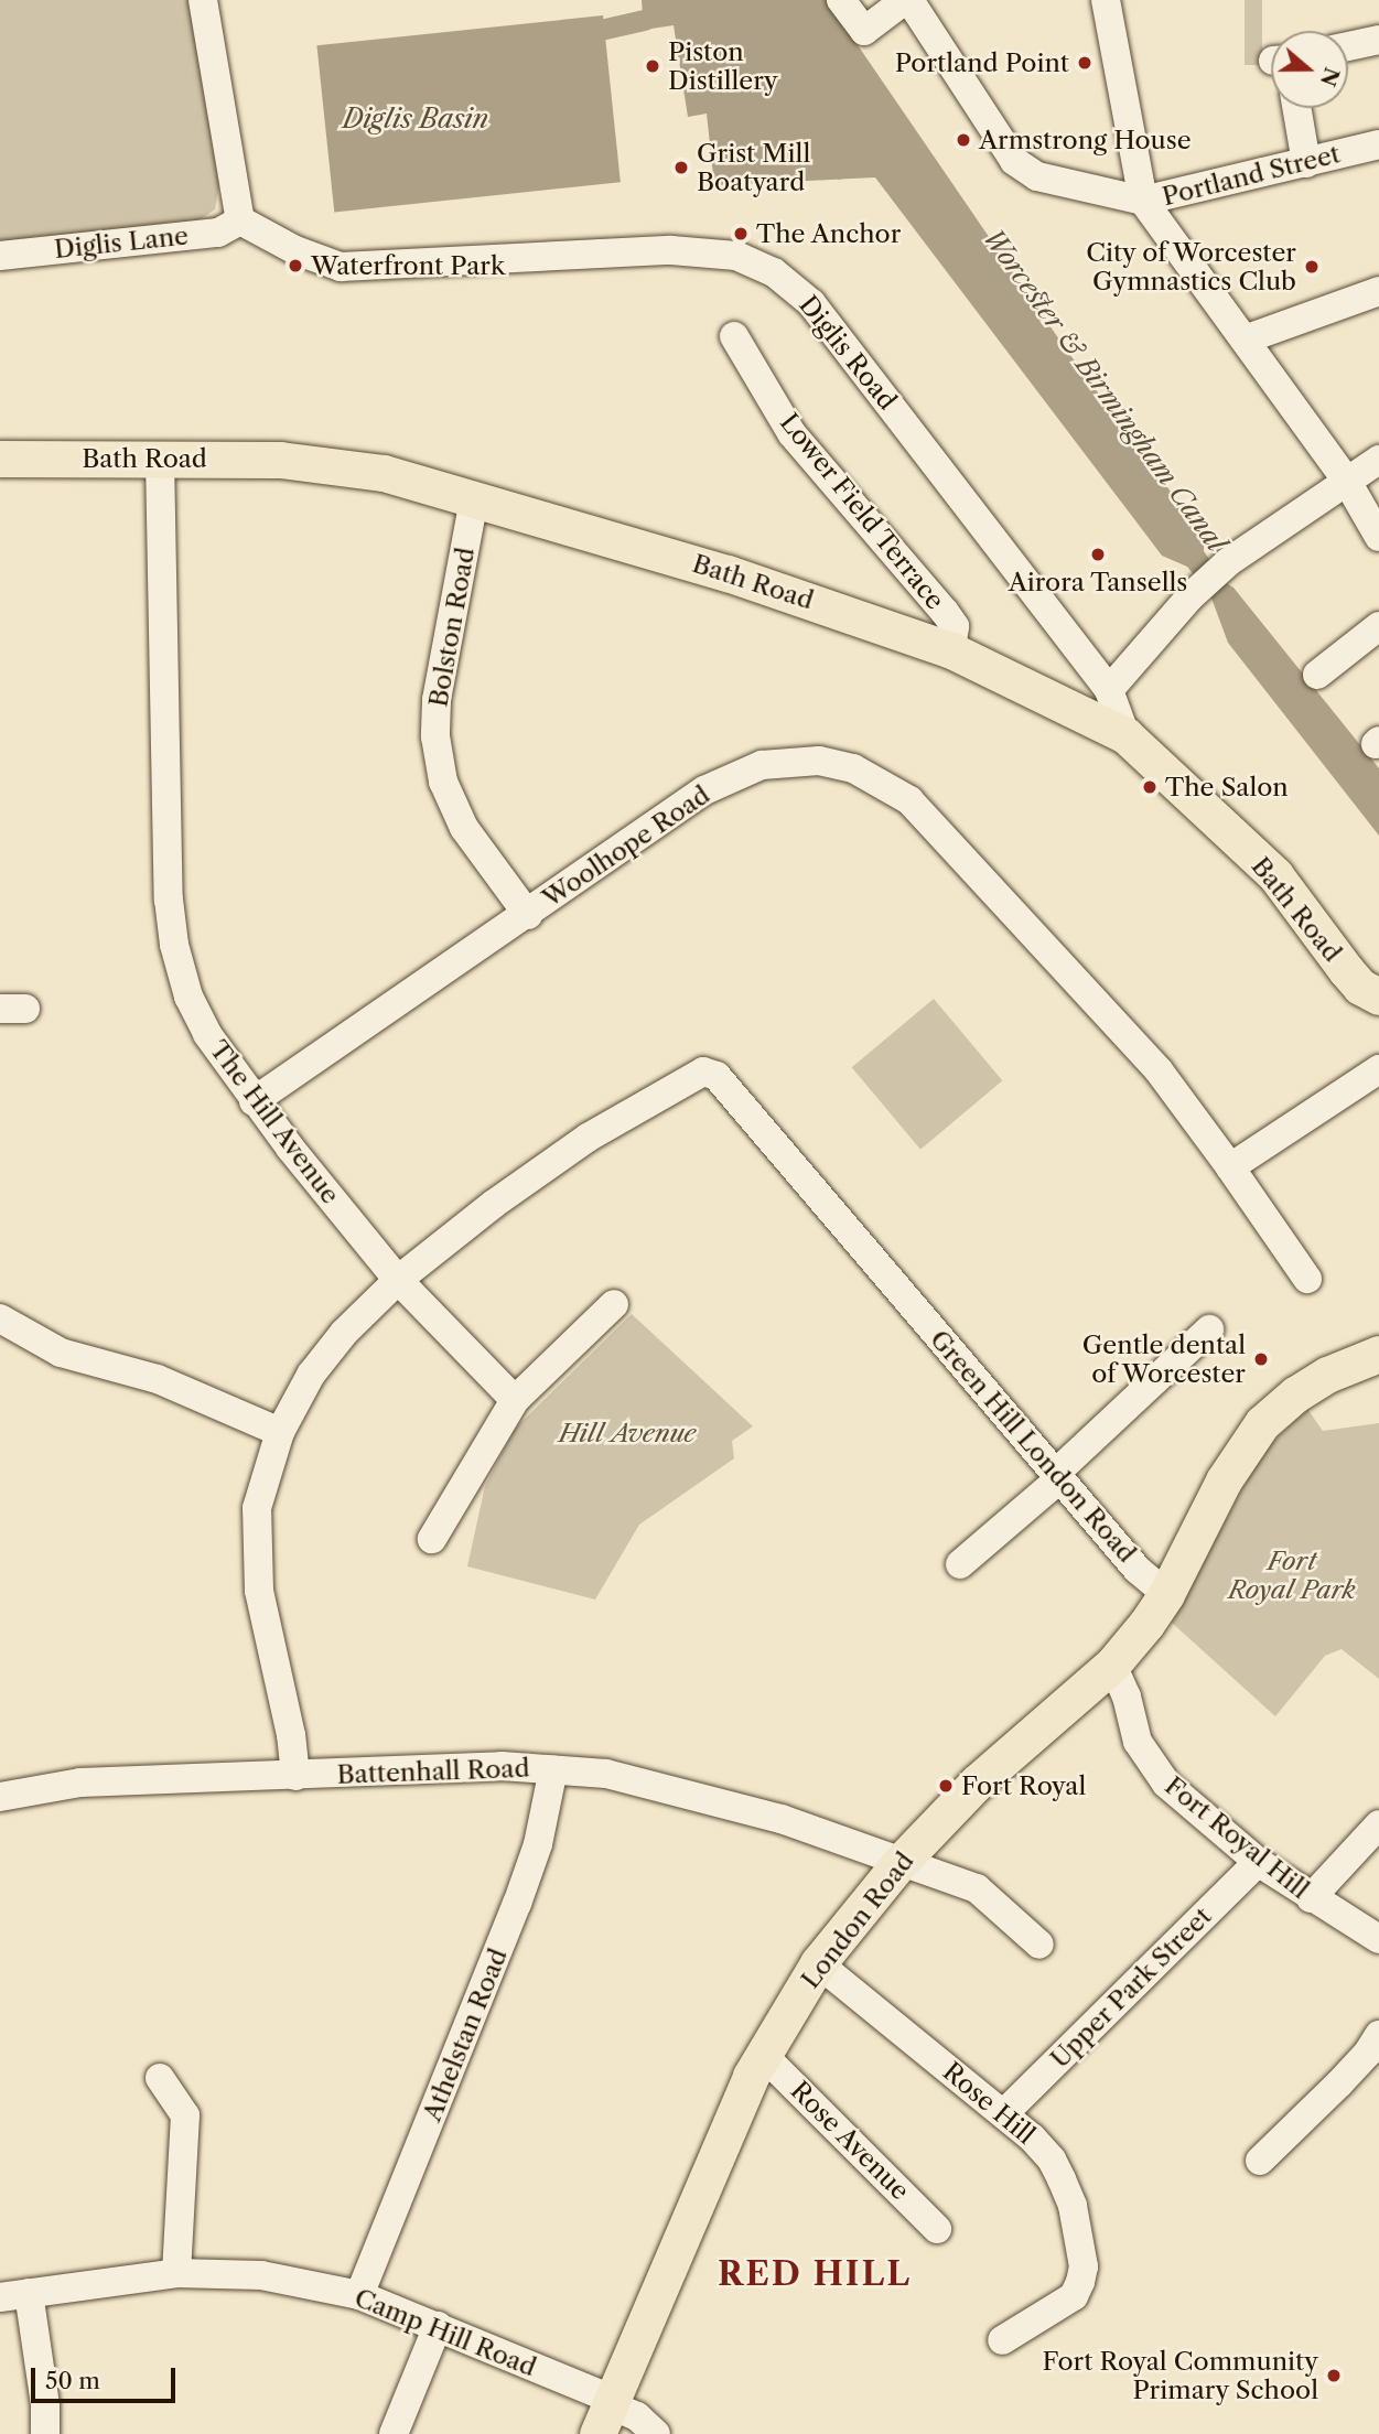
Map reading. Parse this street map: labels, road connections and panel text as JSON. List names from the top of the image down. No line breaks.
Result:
{"streets":{"main road":["Bath Road","London Road"],"street":["Portland Street","Diglis Lane","Diglis Road","Lower Field Terrace","Bolston Road","Woolhope Road","The Hill Avenue","Green Hill London Road","Battenhall Road","Fort Royal Hill","Upper Park Street","Athelstan Road","Rose Hill","Rose Avenue","Camp Hill Road"]},"crossings":[["Diglis Lane","Diglis Road"],["Diglis Road","Bath Road"],["Bath Road","Lower Field Terrace"],["Bath Road","Bolston Road"],["Bath Road","The Hill Avenue"],["Bolston Road","Woolhope Road"],["Woolhope Road","The Hill Avenue"],["The Hill Avenue","Green Hill London Road"],["Green Hill London Road","Battenhall Road"],["Green Hill London Road","London Road"],["Battenhall Road","London Road"],["Battenhall Road","Athelstan Road"],["Fort Royal Hill","London Road"],["Fort Royal Hill","Upper Park Street"],["London Road","Rose Hill"],["London Road","Rose Avenue"],["London Road","Camp Hill Road"],["Upper Park Street","Rose Hill"],["Athelstan Road","Camp Hill Road"]],"districts":["RED HILL"],"water":["Diglis Basin","Worcester & Birmingham Canal"],"parks":["Hill Avenue","Fort Royal Park"],"places":["Portland Point","Piston Distillery","Armstrong House","Grist Mill Boatyard","The Anchor","Waterfront Park","City of Worcester Gymnastics Club","Airora Tansells","The Salon","Gentle dental of Worcester","Fort Royal","Fort Royal Community Primary School"],"scale_bar":"50 m","north":"right"}
